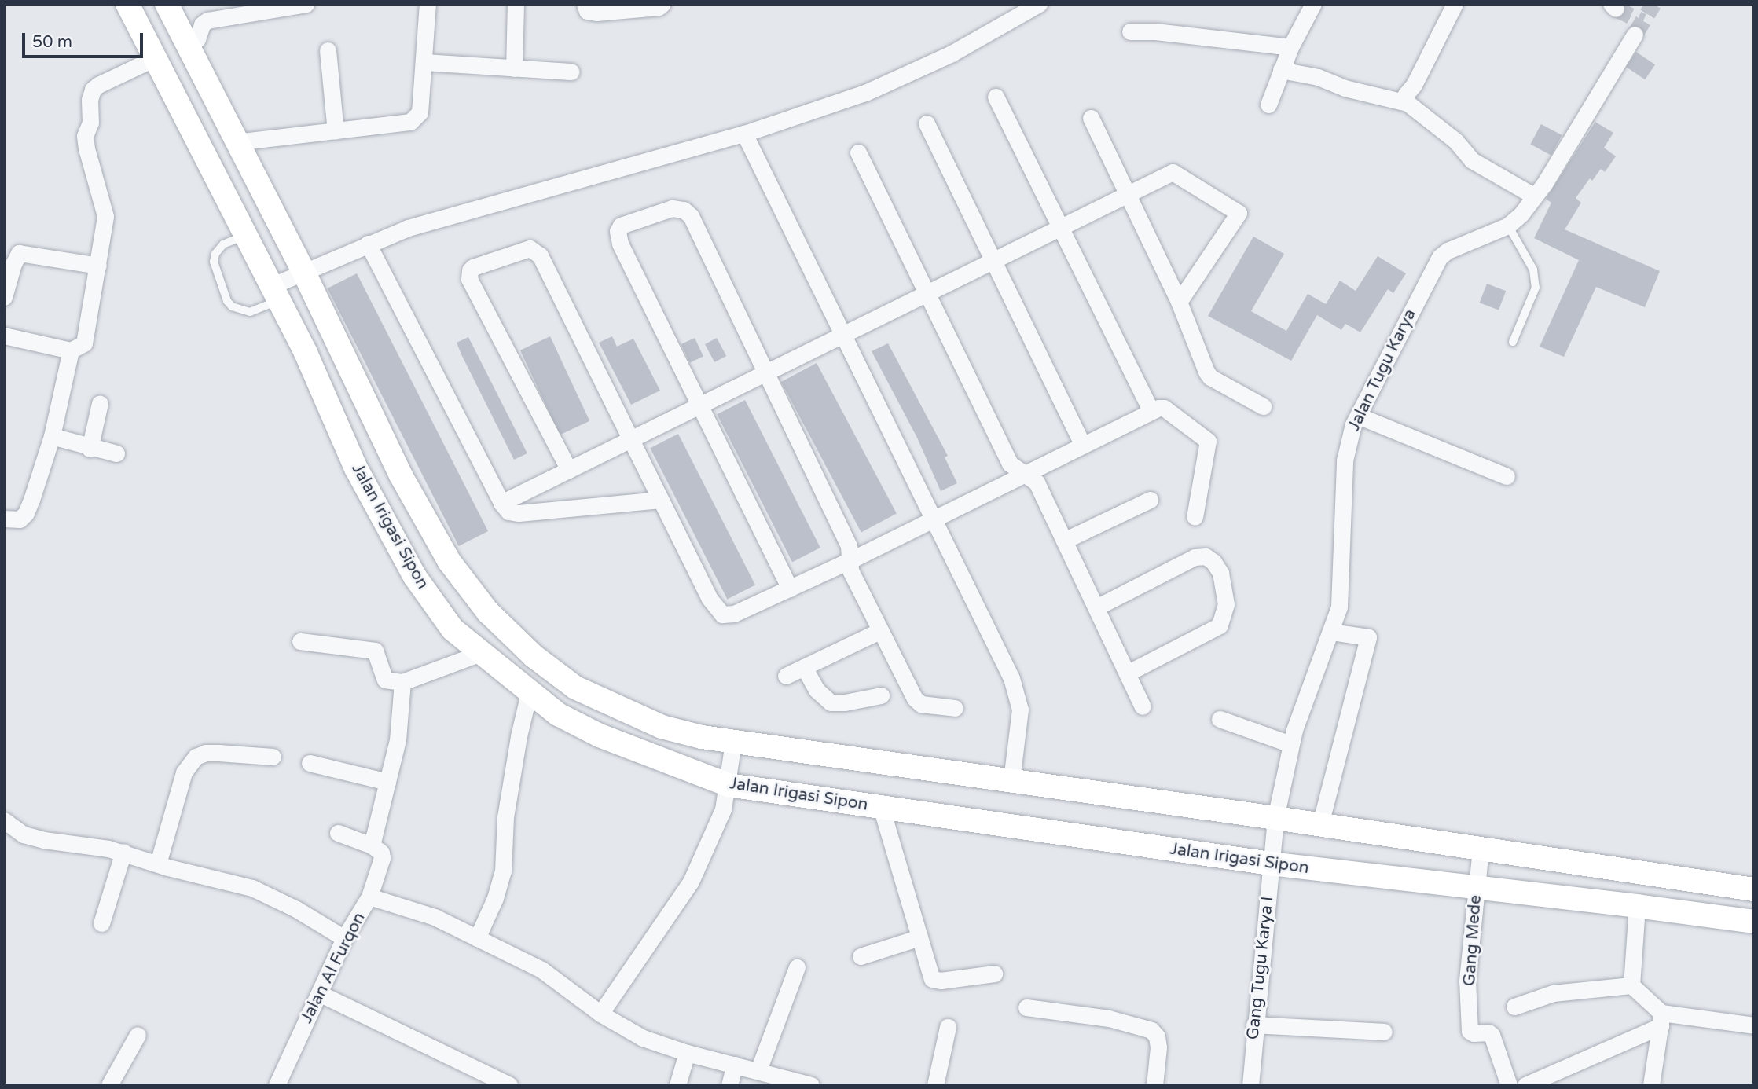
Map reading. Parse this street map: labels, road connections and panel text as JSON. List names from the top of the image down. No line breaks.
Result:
{"streets":{"street":["Jalan Tugu Karya","Jalan Irigasi Sipon","Gang Mede","Jalan Al Furqon","Gang Tugu Karya I"]},"crossings":[["Jalan Tugu Karya","Jalan Irigasi Sipon"],["Jalan Tugu Karya","Gang Tugu Karya I"],["Jalan Irigasi Sipon","Gang Mede"],["Jalan Irigasi Sipon","Gang Tugu Karya I"]],"scale_bar":"50 m"}
